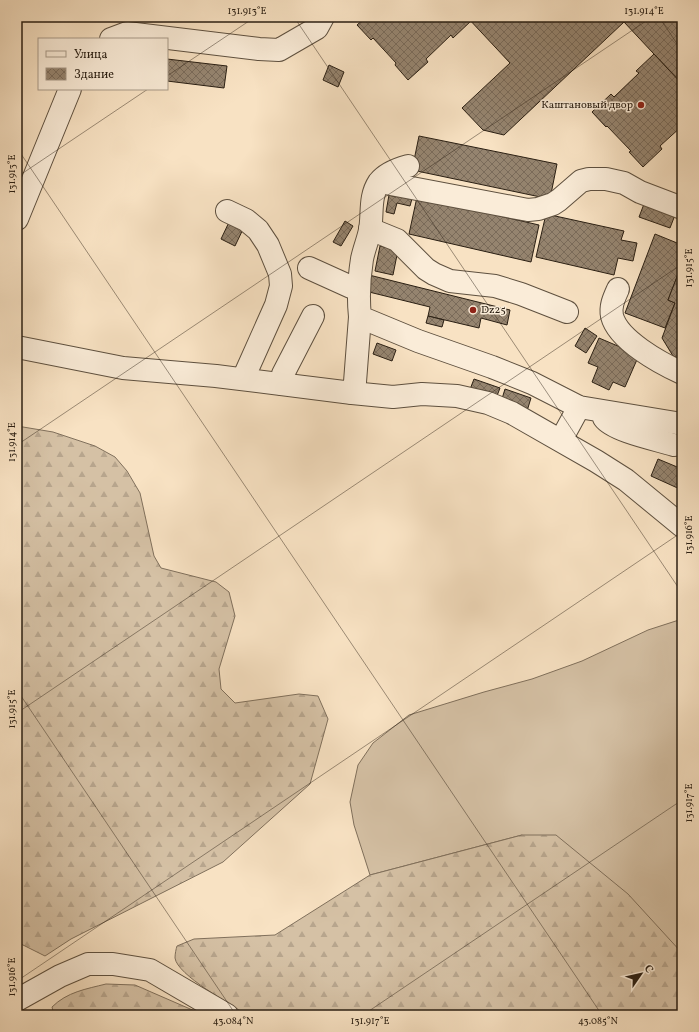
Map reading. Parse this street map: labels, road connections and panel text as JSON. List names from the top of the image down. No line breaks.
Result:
{"places":["Каштановый двор","Dz25"],"legend":["Улица","Здание"],"north":"top right","coordinates":["131.913°E","131.914°E","131.915°E","131.916°E","131.917°E","43.084°N","43.085°N"]}
